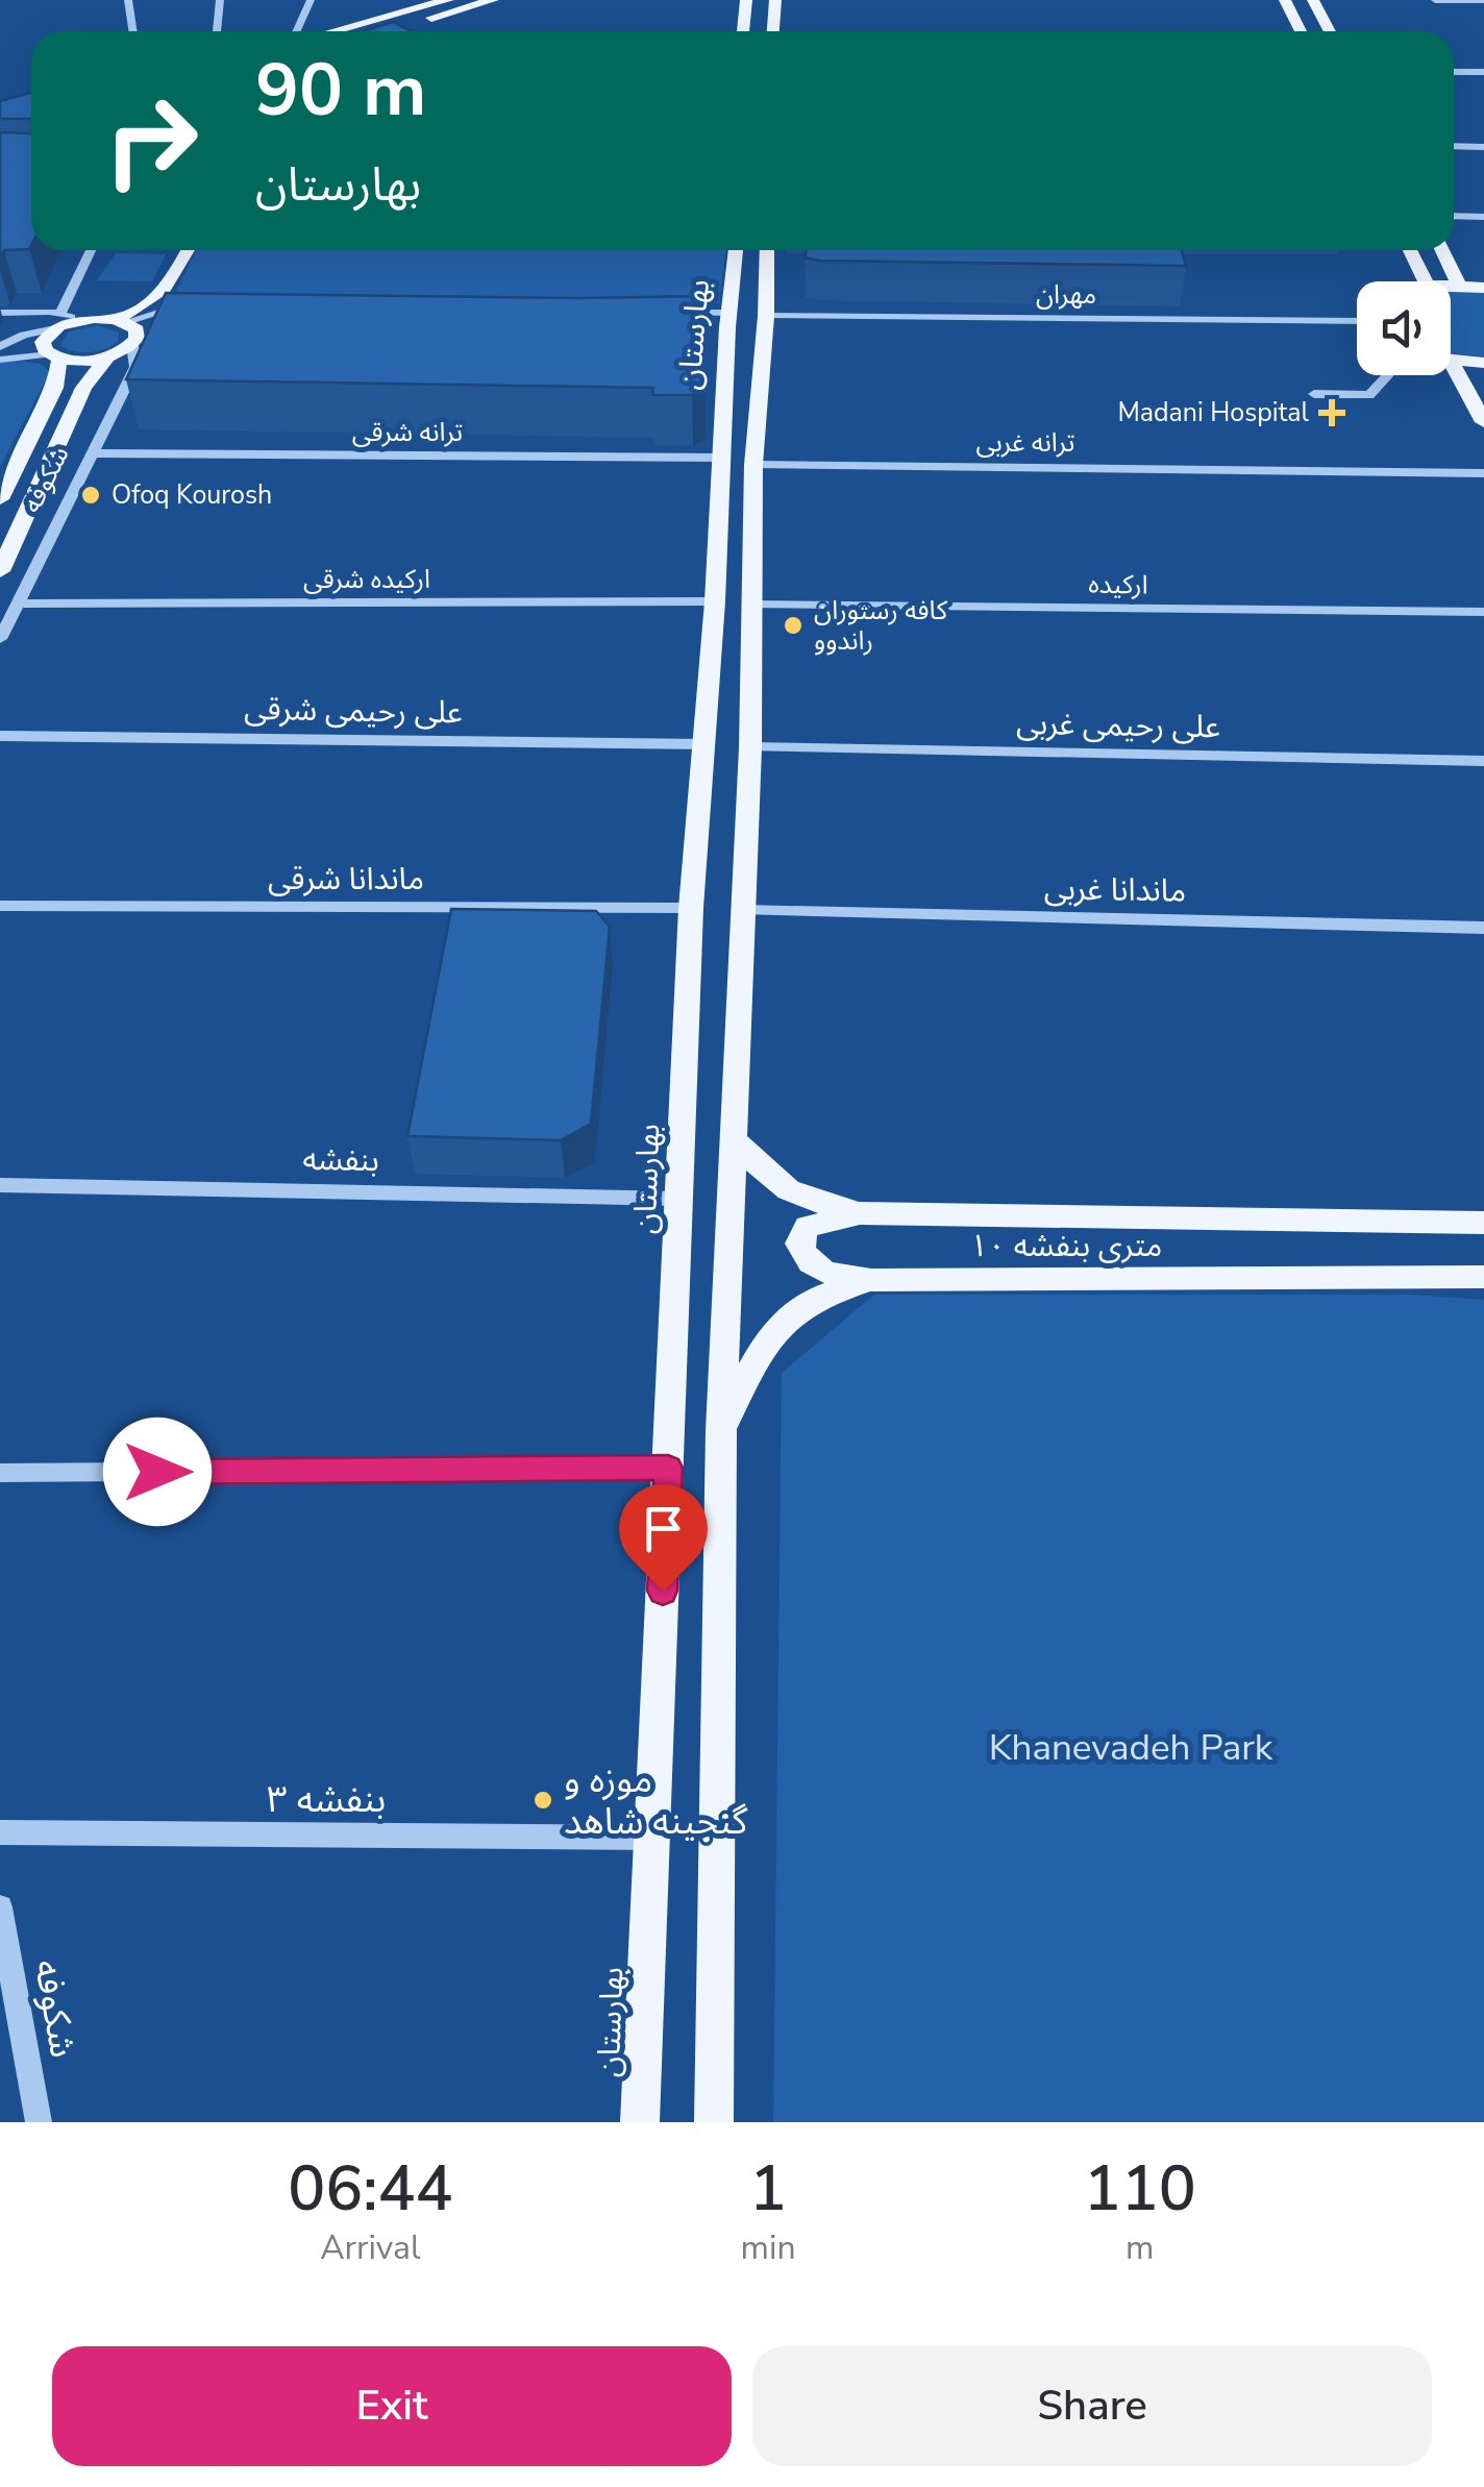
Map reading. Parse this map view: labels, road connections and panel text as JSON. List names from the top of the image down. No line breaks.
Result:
{"streets":{"main road":["بهارستان","۱۰ متری بنفشه"],"street":["مهران","ترانه شرقی","ترانه غربی","شکوفه","ارکیده شرقی","ارکیده","علی رحیمی شرقی","علی رحیمی غربی","ماندانا شرقی","ماندانا غربی","بنفشه","بنفشه ۳"]},"crossings":[["بهارستان","ترانه شرقی"],["بهارستان","ارکیده شرقی"],["بهارستان","علی رحیمی شرقی"],["بهارستان","ماندانا شرقی"],["بهارستان","بنفشه"],["بهارستان","بنفشه ۳"],["ترانه شرقی","شکوفه"],["شکوفه","ارکیده شرقی"]],"parks":["Khanevadeh Park"],"places":{"health":["Madani Hospital"],"other":["Ofoq Kourosh","کافه رستوران راندوو","موزه و گنجینه شاهد"]},"page":{"turn":["90 m","بهارستان"],"eta":["06:44","Arrival","1","min","110","m"],"buttons":["Exit","Share"]}}
